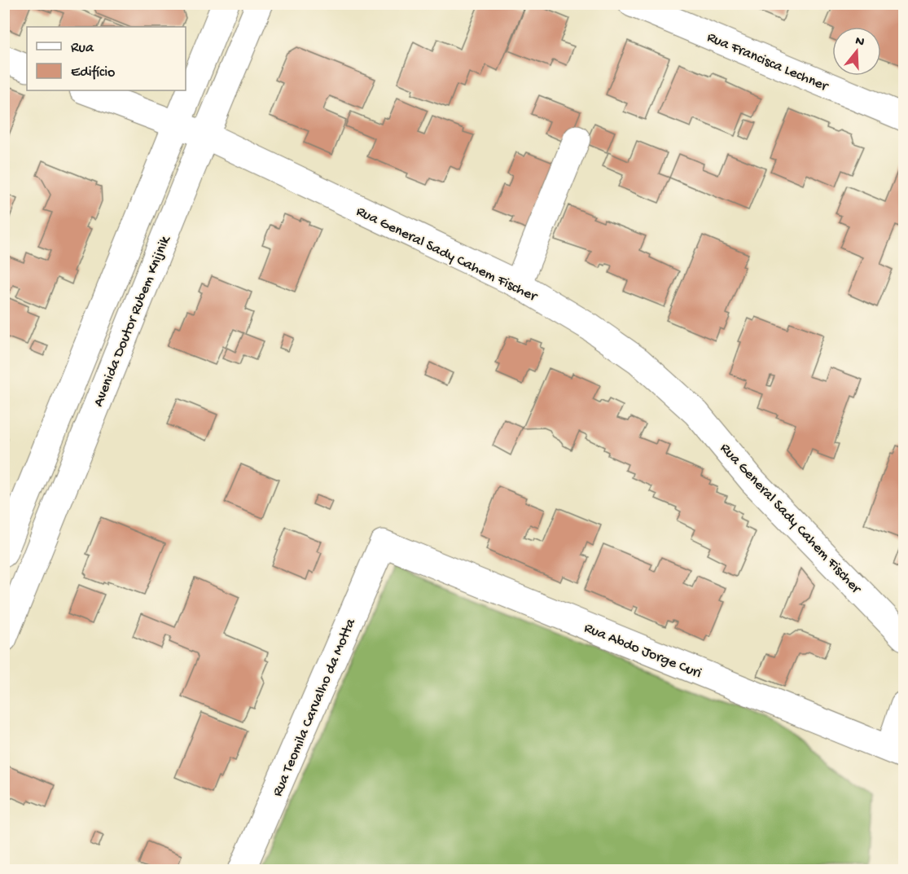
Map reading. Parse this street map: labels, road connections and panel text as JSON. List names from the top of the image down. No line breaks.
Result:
{"streets":{"street":["Rua Francisca Lechner","Rua General Sady Cahem Fischer","Avenida Doutor Rubem Knijnik","Rua Abdo Jorge Curi","Rua Teomila Carvalho da Motta"]},"crossings":[["Rua General Sady Cahem Fischer","Avenida Doutor Rubem Knijnik"],["Rua Abdo Jorge Curi","Rua Teomila Carvalho da Motta"]],"legend":["Rua","Edifício"],"north":"top"}
